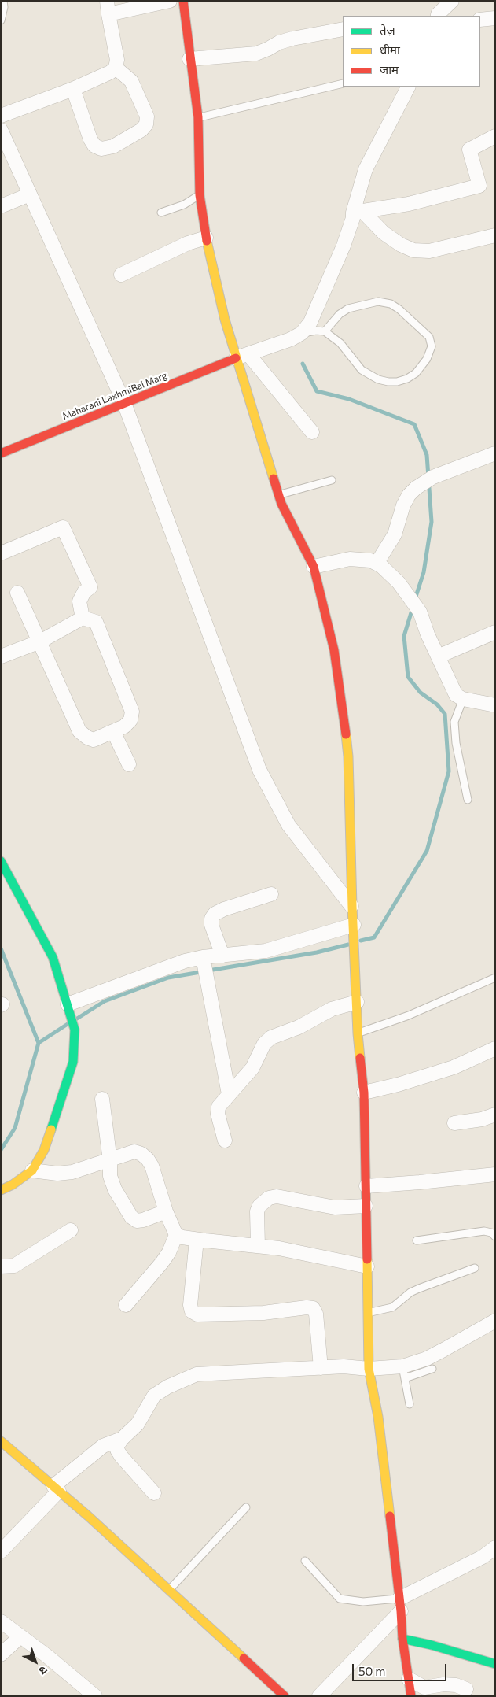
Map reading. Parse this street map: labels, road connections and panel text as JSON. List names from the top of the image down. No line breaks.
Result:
{"streets":{"main road":["Maharani LaxhmiBai Marg"]},"legend":["तेज़","धीमा","जाम"],"scale_bar":"50 m","north":"bottom right"}
